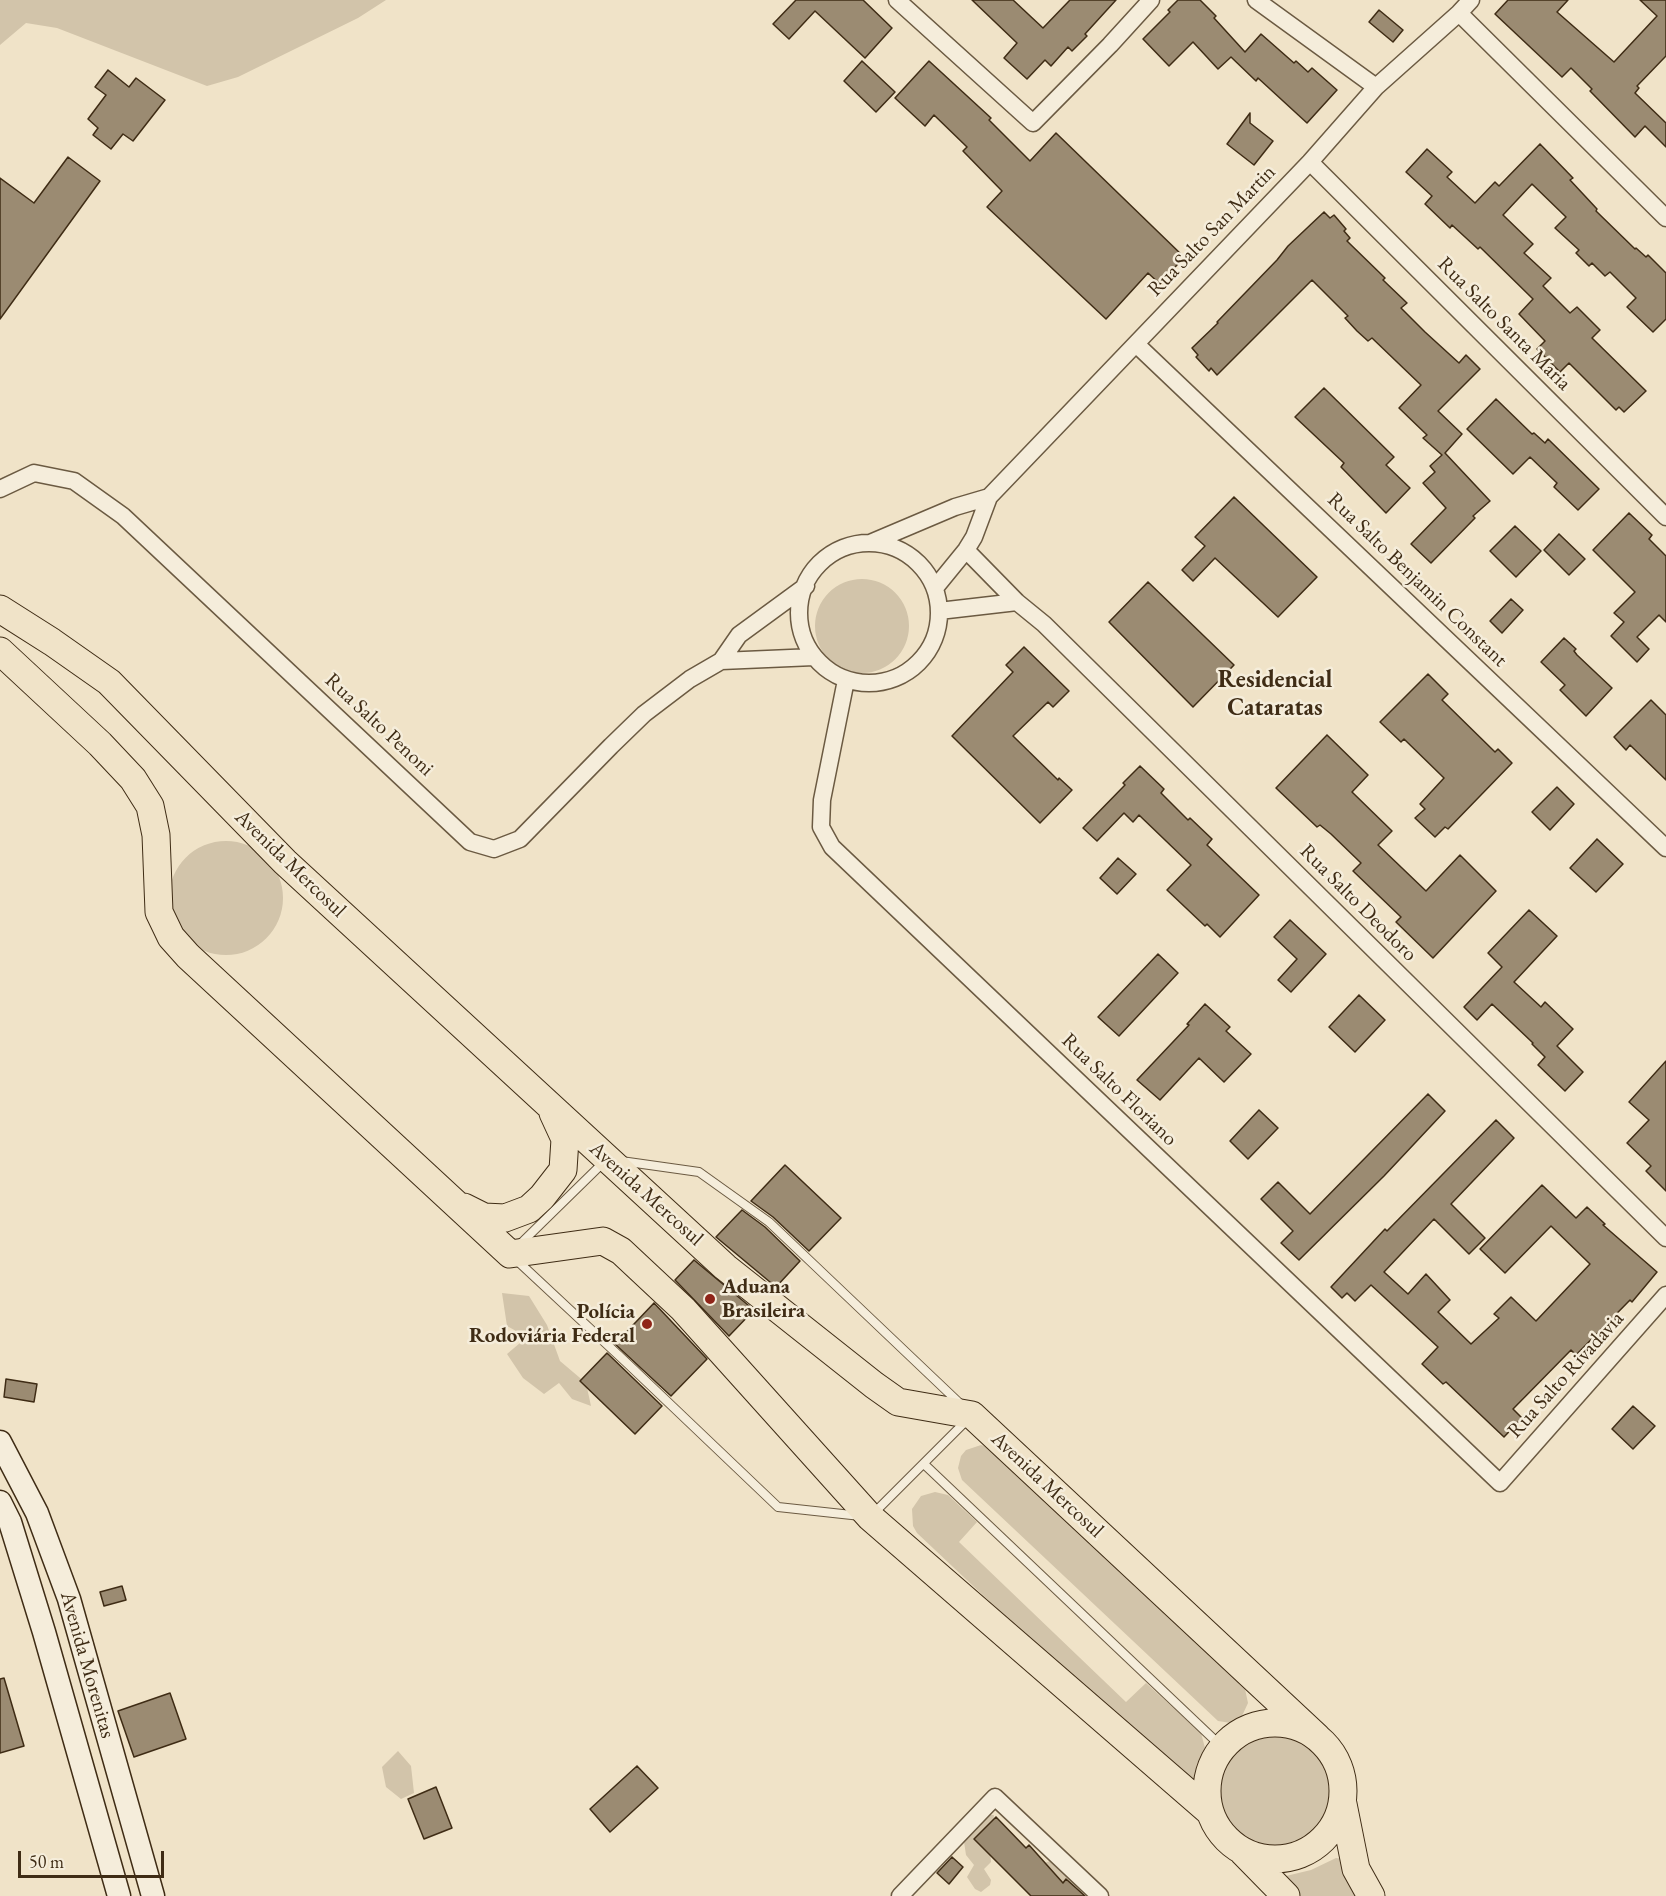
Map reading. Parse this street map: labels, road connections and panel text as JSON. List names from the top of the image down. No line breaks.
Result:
{"streets":{"highway":["Avenida Mercosul"],"main road":["Avenida Morenitas"],"street":["Rua Salto San Martin","Rua Salto Santa Maria","Rua Salto Benjamin Constant","Rua Salto Penoni","Rua Salto Deodoro","Rua Salto Floriano","Rua Salto Rivadavia"]},"crossings":[["Rua Salto San Martin","Rua Salto Santa Maria"],["Rua Salto San Martin","Rua Salto Benjamin Constant"],["Rua Salto San Martin","Rua Salto Penoni"],["Rua Salto San Martin","Rua Salto Deodoro"],["Rua Salto San Martin","Rua Salto Floriano"],["Rua Salto Penoni","Rua Salto Floriano"],["Rua Salto Floriano","Rua Salto Rivadavia"]],"districts":["Residencial Cataratas"],"places":["Aduana Brasileira","Polícia Rodoviária Federal"],"scale_bar":"50 m"}
